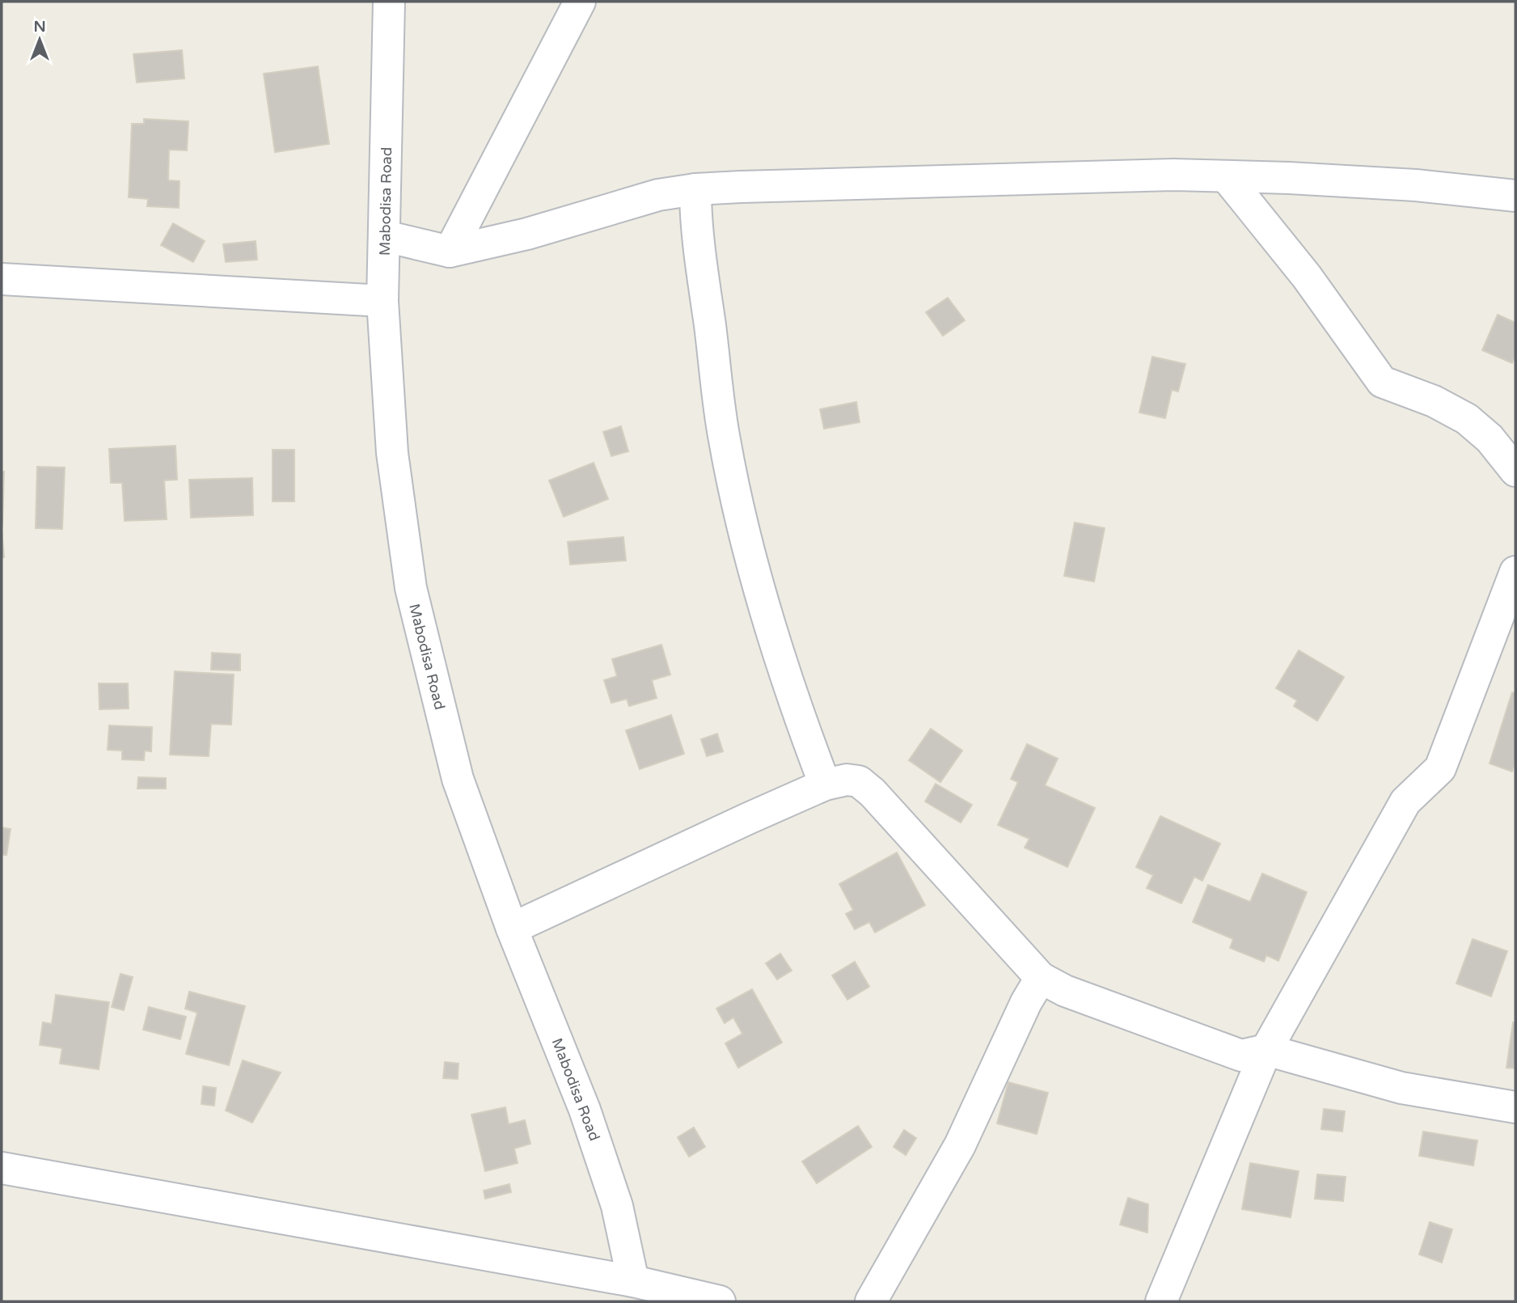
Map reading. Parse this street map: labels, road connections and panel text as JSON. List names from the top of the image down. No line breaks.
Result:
{"streets":{"street":["Mabodisa Road"]},"north":"top"}
